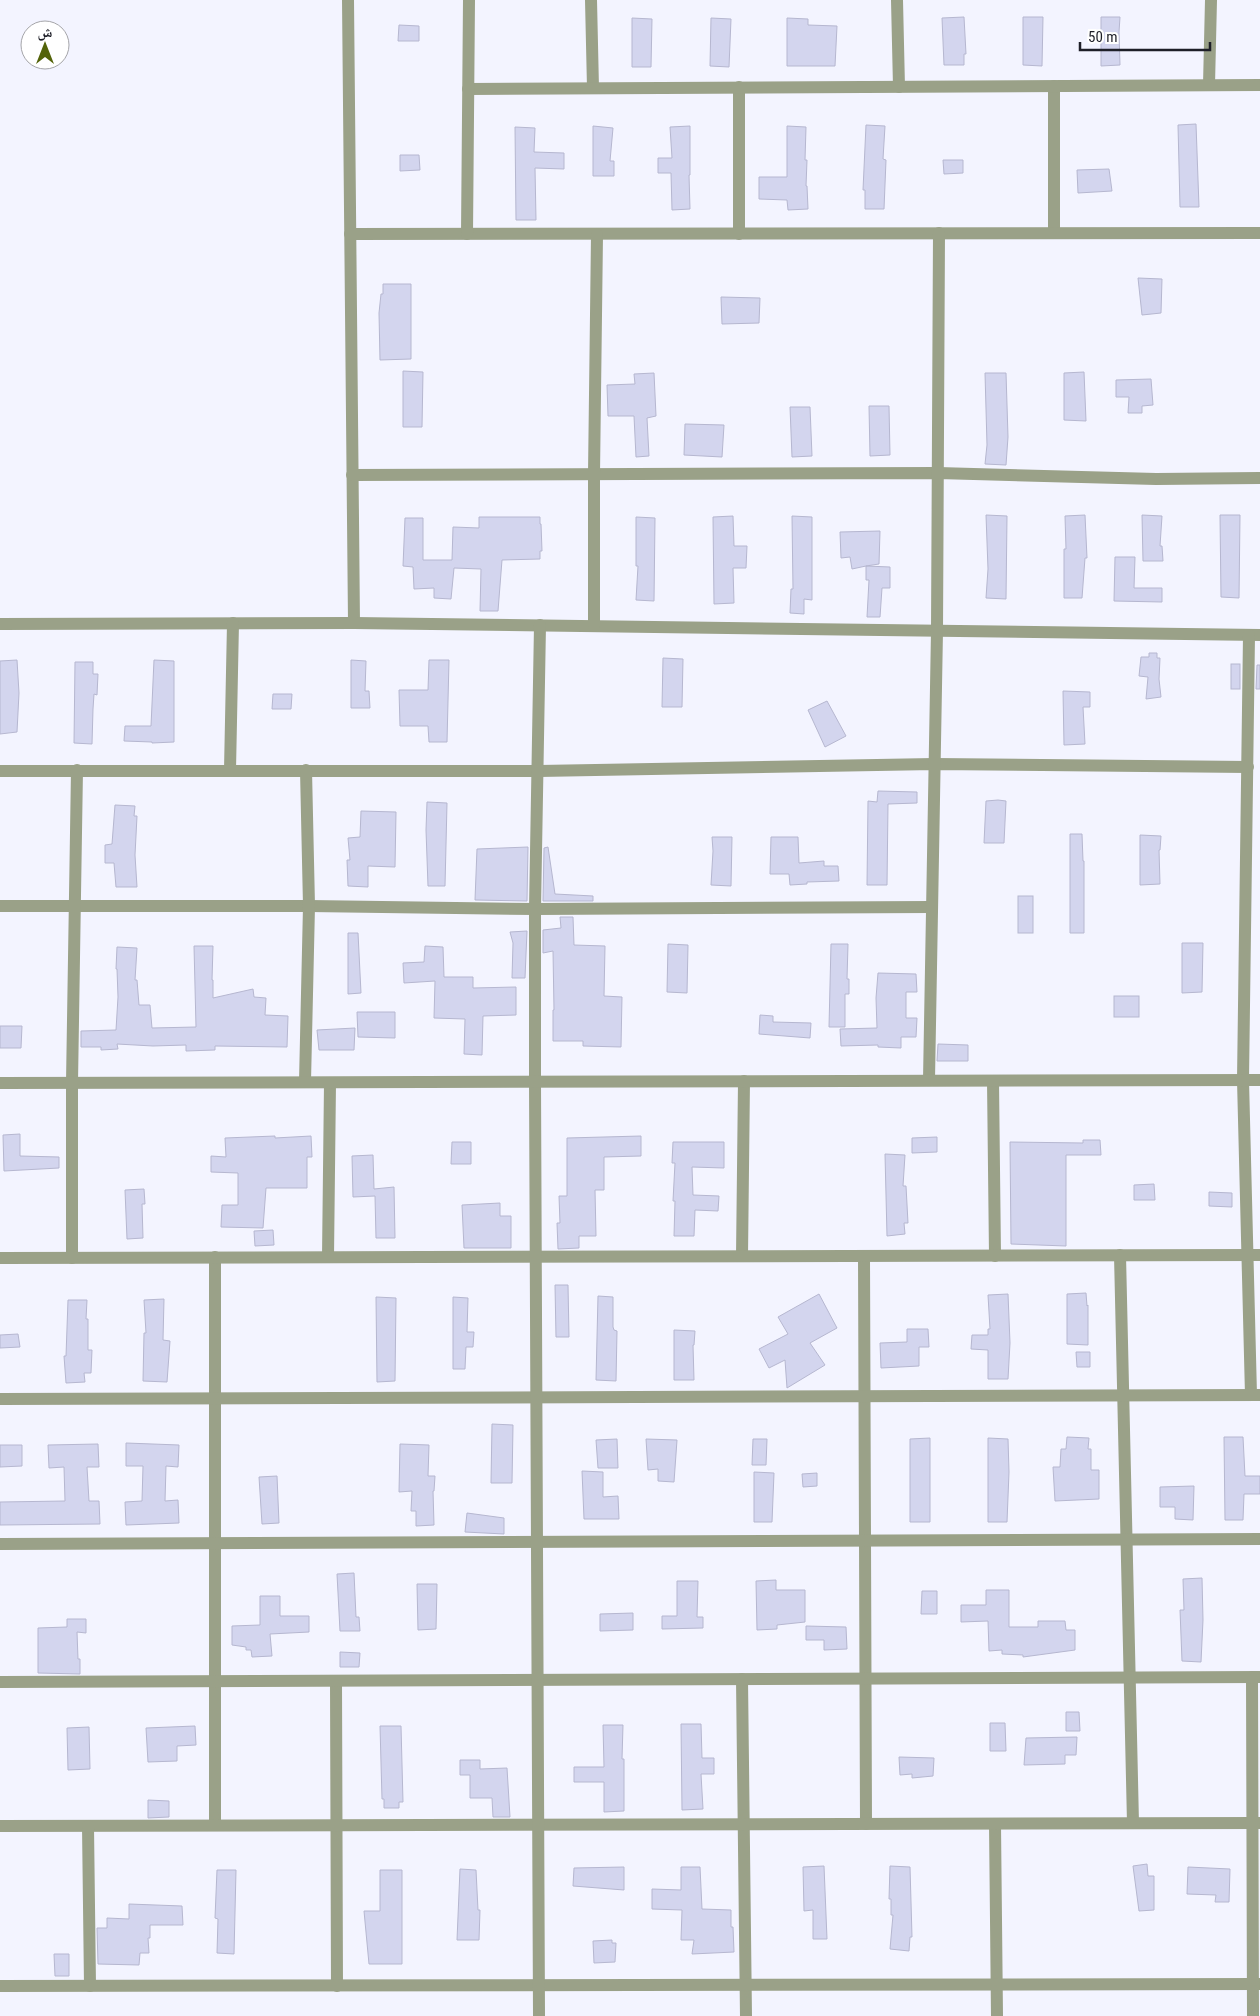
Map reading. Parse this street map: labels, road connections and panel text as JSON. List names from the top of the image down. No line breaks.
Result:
{"scale_bar":"50 m","north":"top"}
